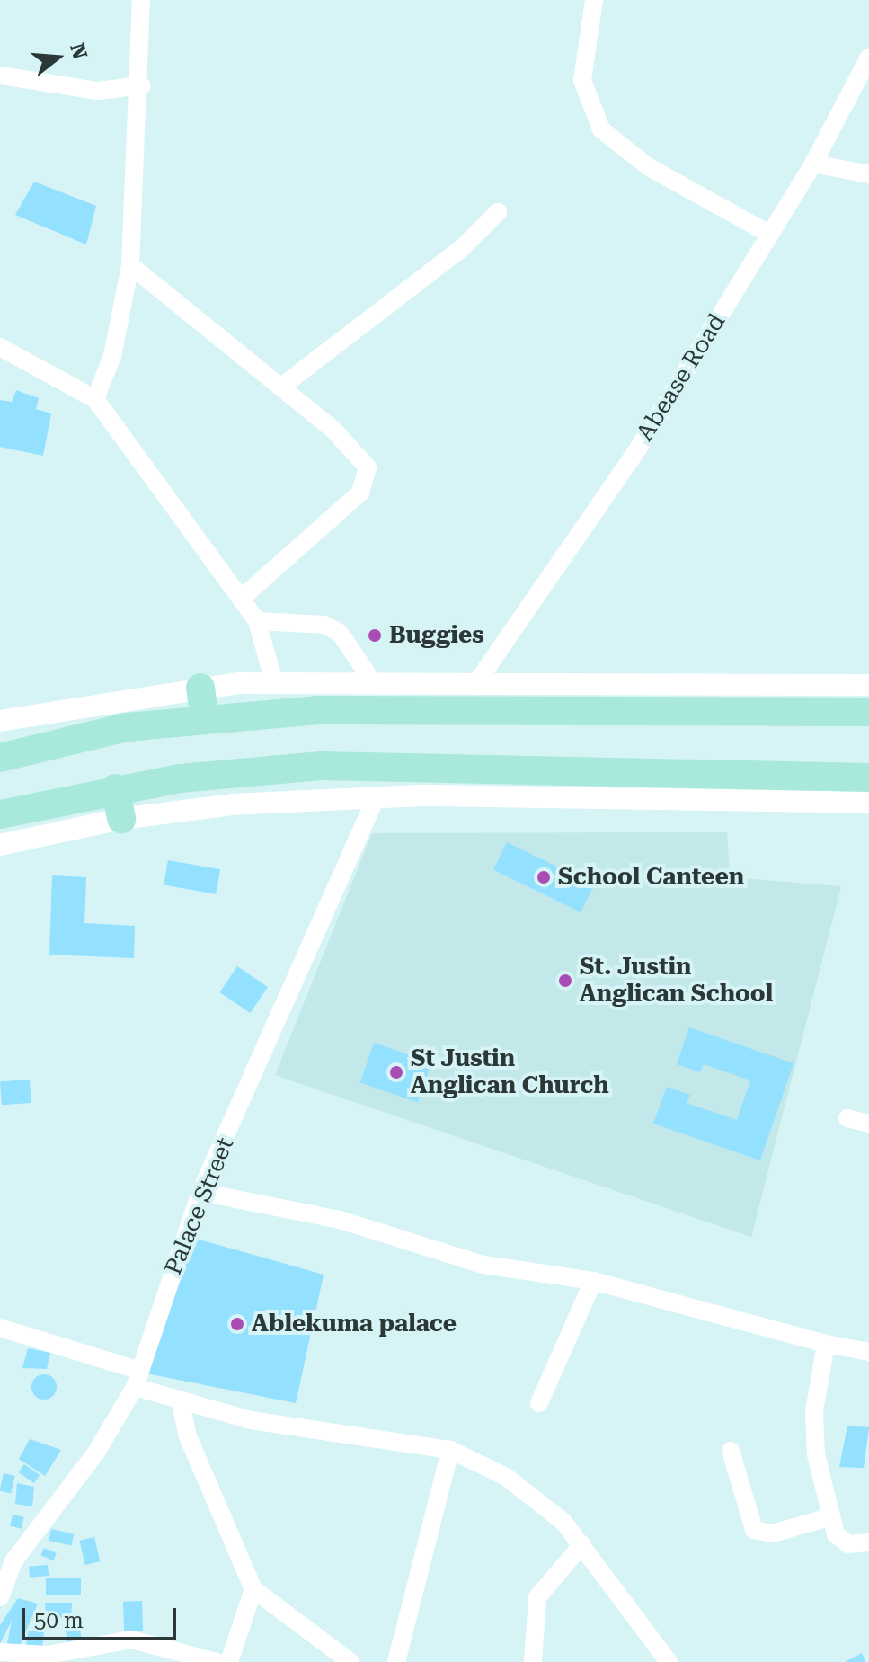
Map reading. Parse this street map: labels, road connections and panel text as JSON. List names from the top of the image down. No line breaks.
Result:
{"streets":{"street":["Abease Road","Palace Street"]},"places":["Buggies","School Canteen","St. Justin Anglican School","St Justin Anglican Church","Ablekuma palace"],"scale_bar":"50 m","north":"right"}
